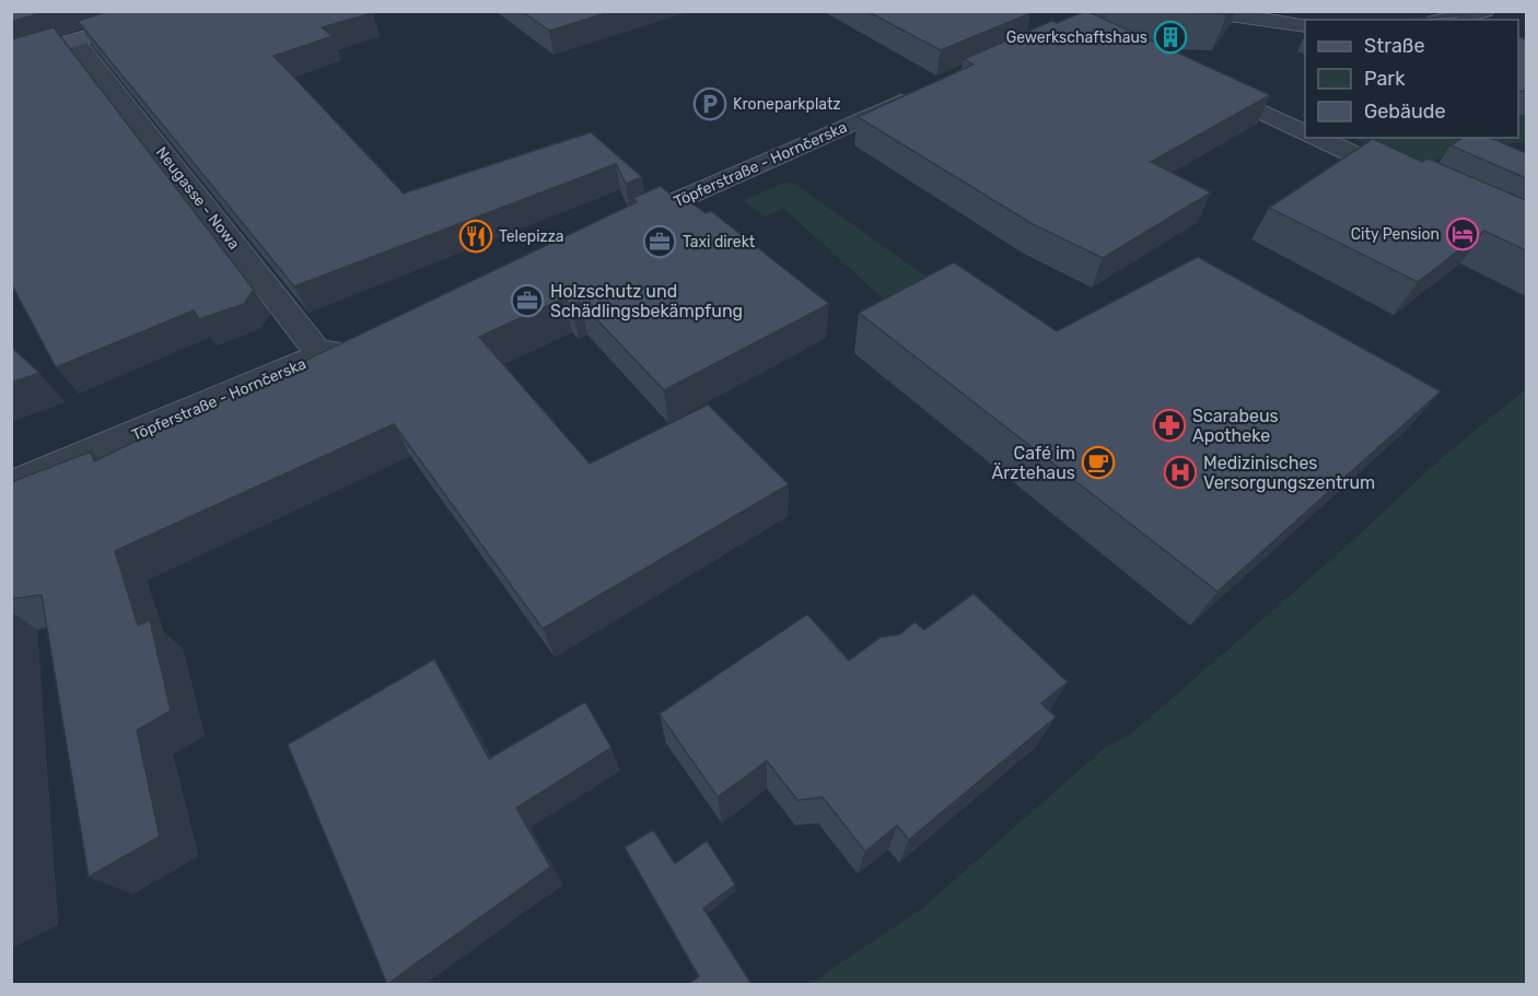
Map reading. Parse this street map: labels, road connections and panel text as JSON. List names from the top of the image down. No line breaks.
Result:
{"streets":{"street":["Töpferstraße - Hornčerska","Neugasse - Nowa"]},"crossings":[["Töpferstraße - Hornčerska","Neugasse - Nowa"]],"places":{"building":["Gewerkschaftshaus"],"parking":["Kroneparkplatz"],"hotel":["City Pension"],"restaurant":["Telepizza"],"office":["Taxi direkt","Holzschutz und Schädlingsbekämpfung"],"pharmacy":["Scarabeus Apotheke"],"cafe":["Café im Ärztehaus"],"hospital":["Medizinisches Versorgungszentrum"]},"legend":["Straße","Park","Gebäude"]}
